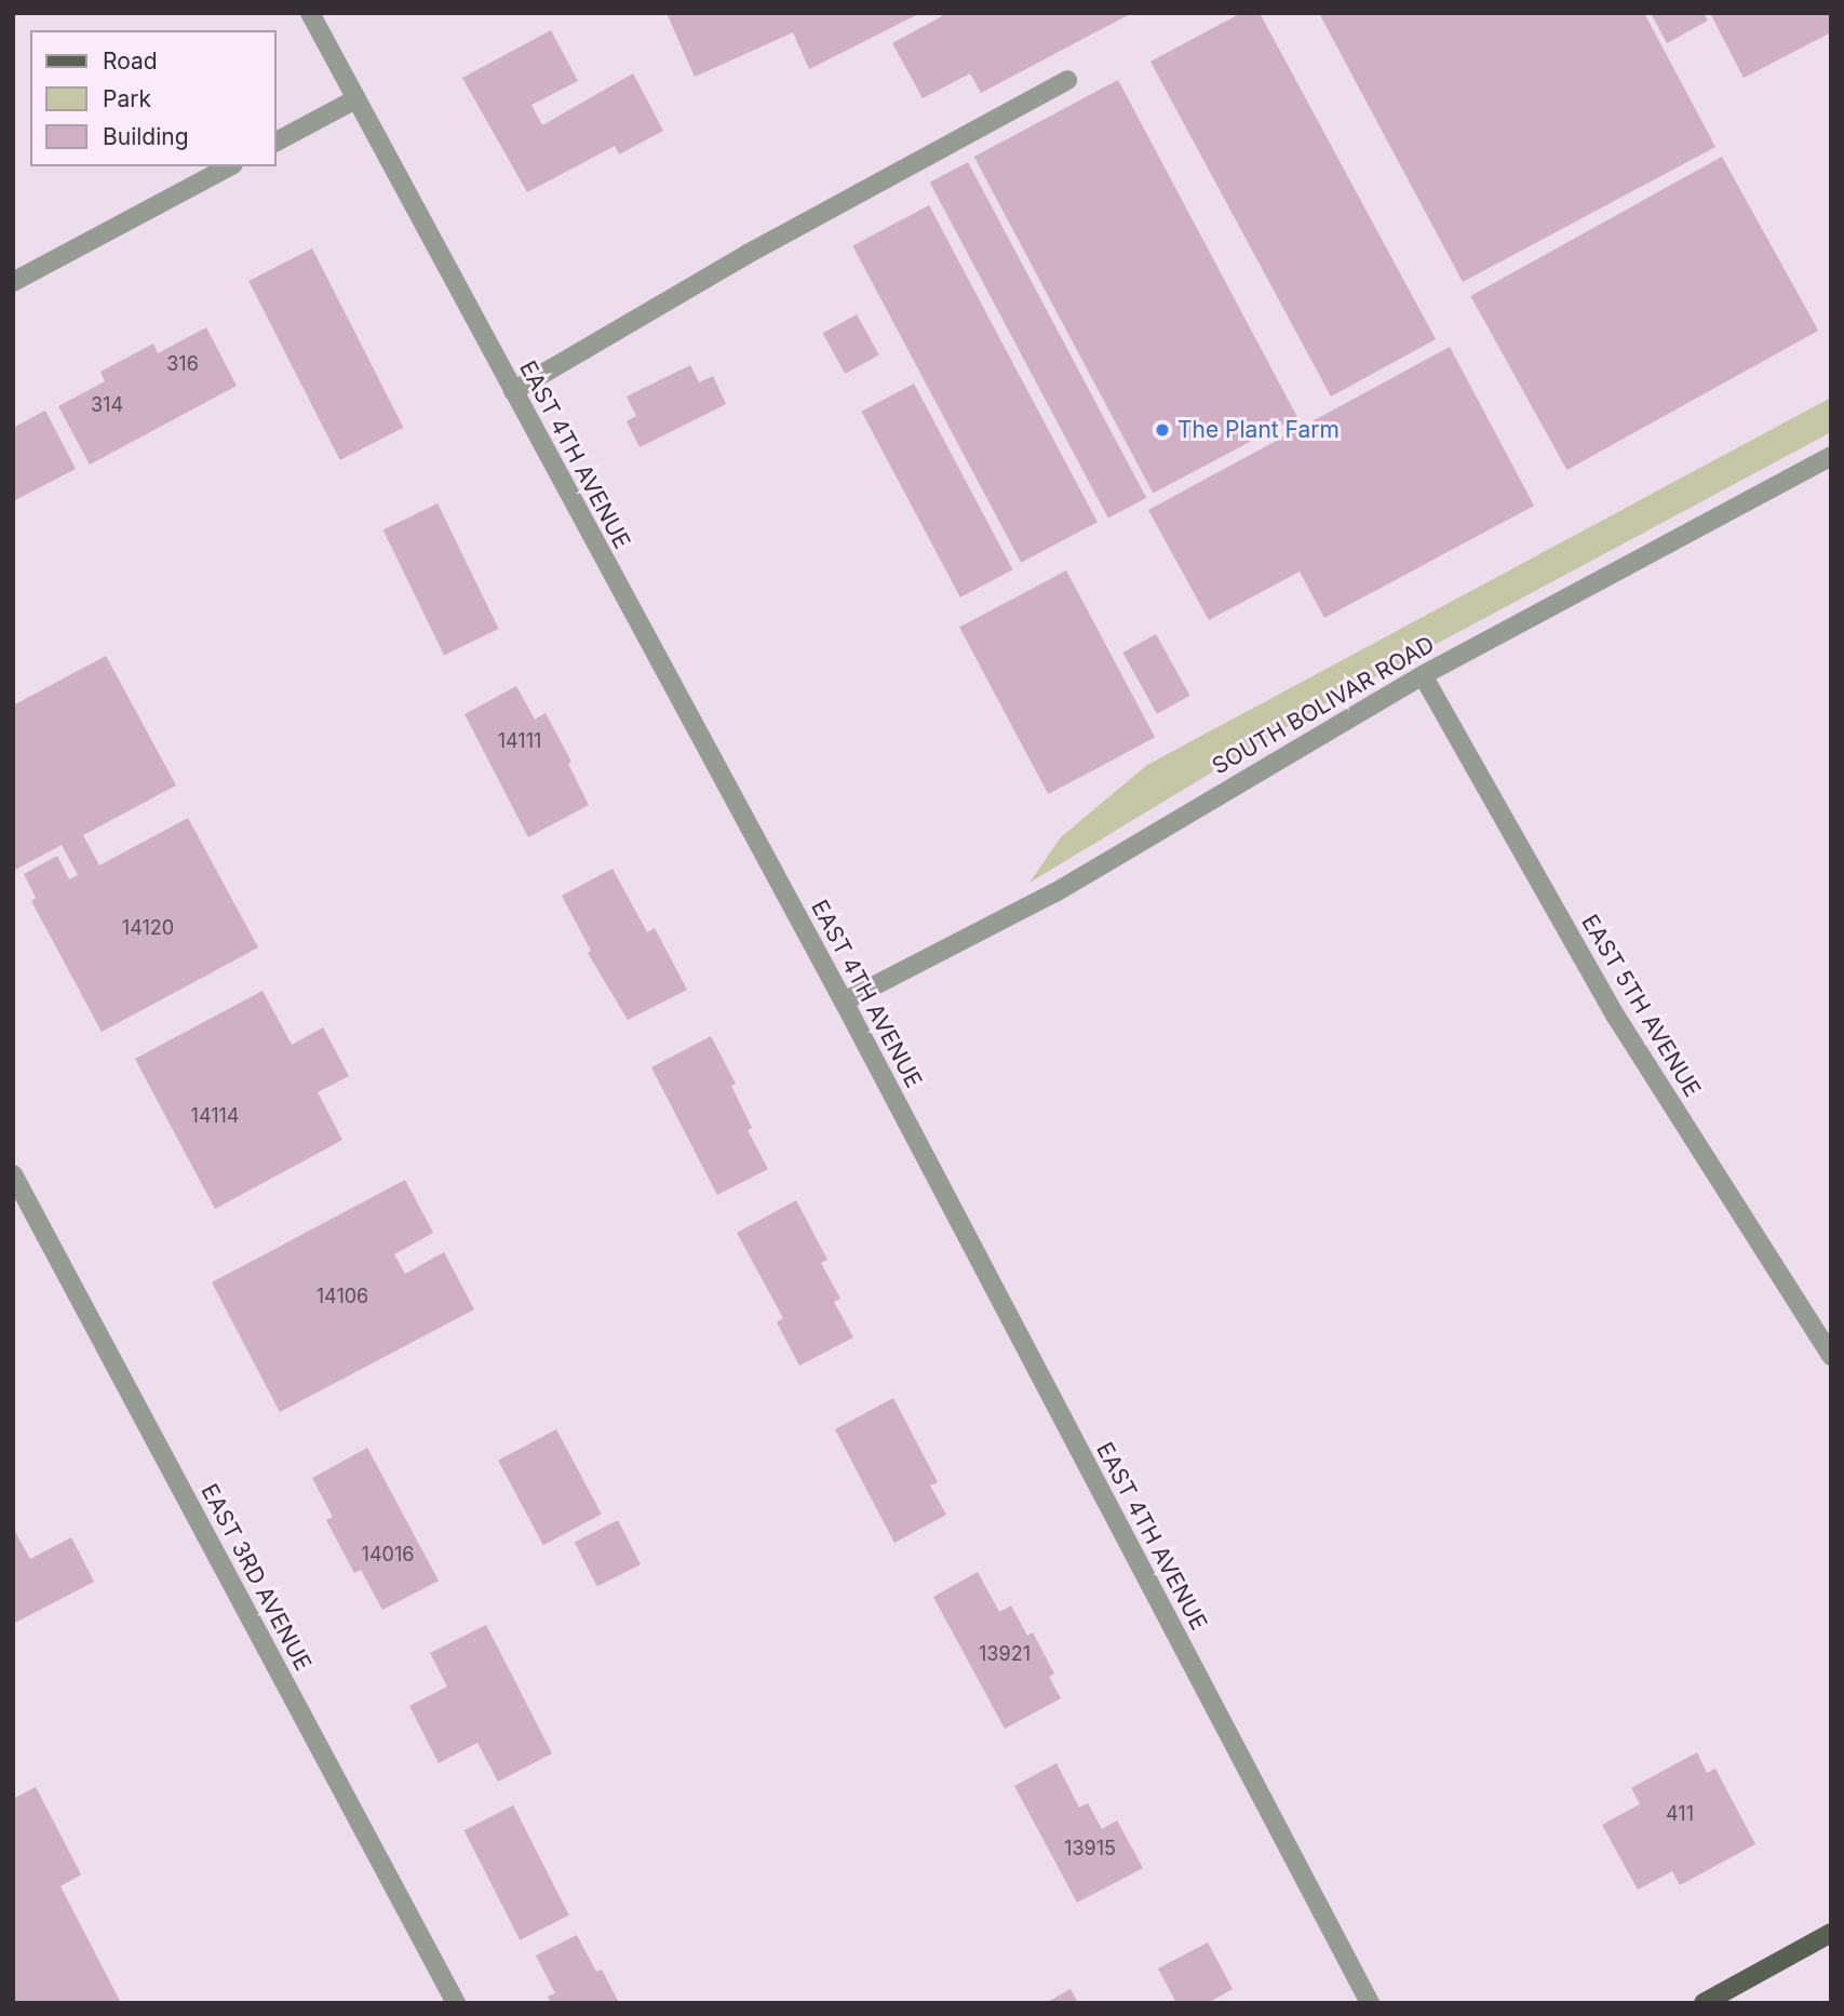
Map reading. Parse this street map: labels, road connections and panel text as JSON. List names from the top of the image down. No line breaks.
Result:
{"streets":{"street":["EAST 4TH AVENUE","SOUTH BOLIVAR ROAD","EAST 5TH AVENUE","EAST 3RD AVENUE"]},"crossings":[["EAST 4TH AVENUE","SOUTH BOLIVAR ROAD"],["SOUTH BOLIVAR ROAD","EAST 5TH AVENUE"]],"places":["The Plant Farm"],"house_numbers":["316","314","14111","14120","14114","14106","14016","13921","411","13915"],"legend":["Road","Park","Building"]}
